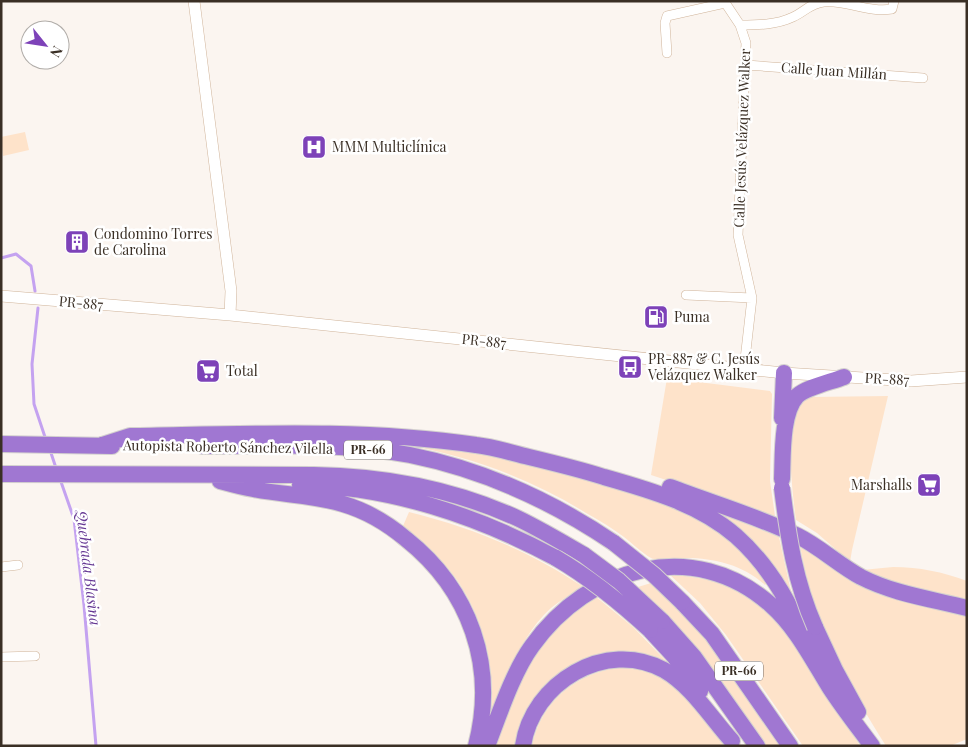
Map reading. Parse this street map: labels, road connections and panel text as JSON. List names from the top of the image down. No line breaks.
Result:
{"streets":{"highway":["Autopista Roberto Sánchez Vilella","PR-66"],"street":["Calle Juan Millán","Calle Jesús Velázquez Walker","PR-887"]},"crossings":[["Calle Juan Millán","Calle Jesús Velázquez Walker"],["Calle Jesús Velázquez Walker","PR-887"]],"water":["Quebrada Blasina"],"places":{"hospital":["MMM Multiclínica"],"building":["Condomino Torres de Carolina"],"fuel station":["Puma"],"bus stop":["PR-887 & C. Jesús Velázquez Walker"],"supermarket":["Total","Marshalls"]},"north":"bottom right"}
